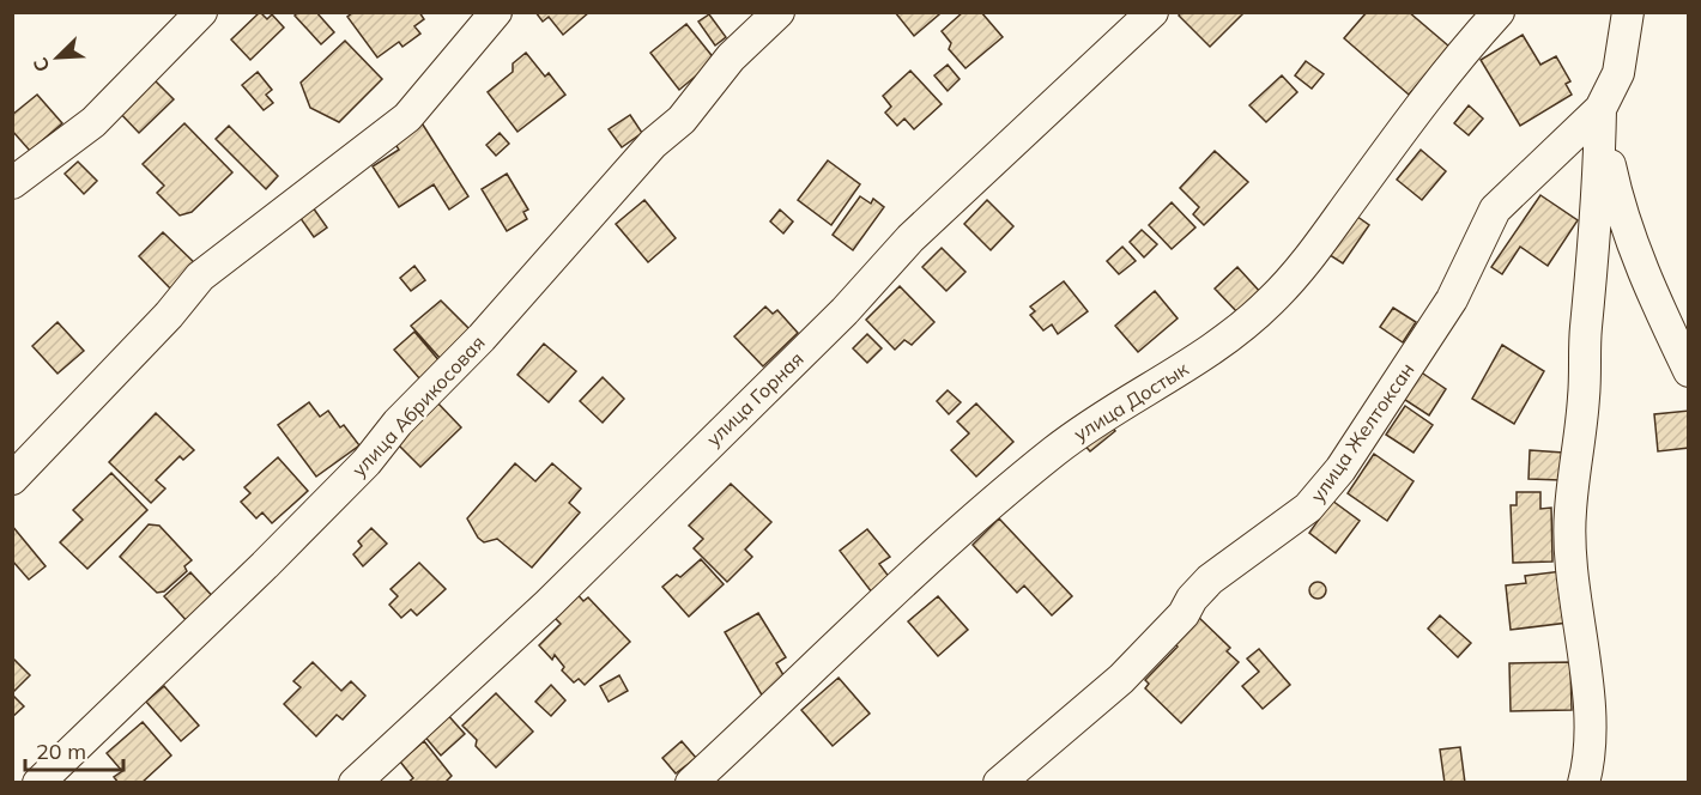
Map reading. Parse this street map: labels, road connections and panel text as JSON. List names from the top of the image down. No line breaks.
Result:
{"streets":{"street":["улица Горная","улица Достык","улица Абрикосовая","улица Желтоксан"]},"scale_bar":"20 m","north":"bottom left"}
